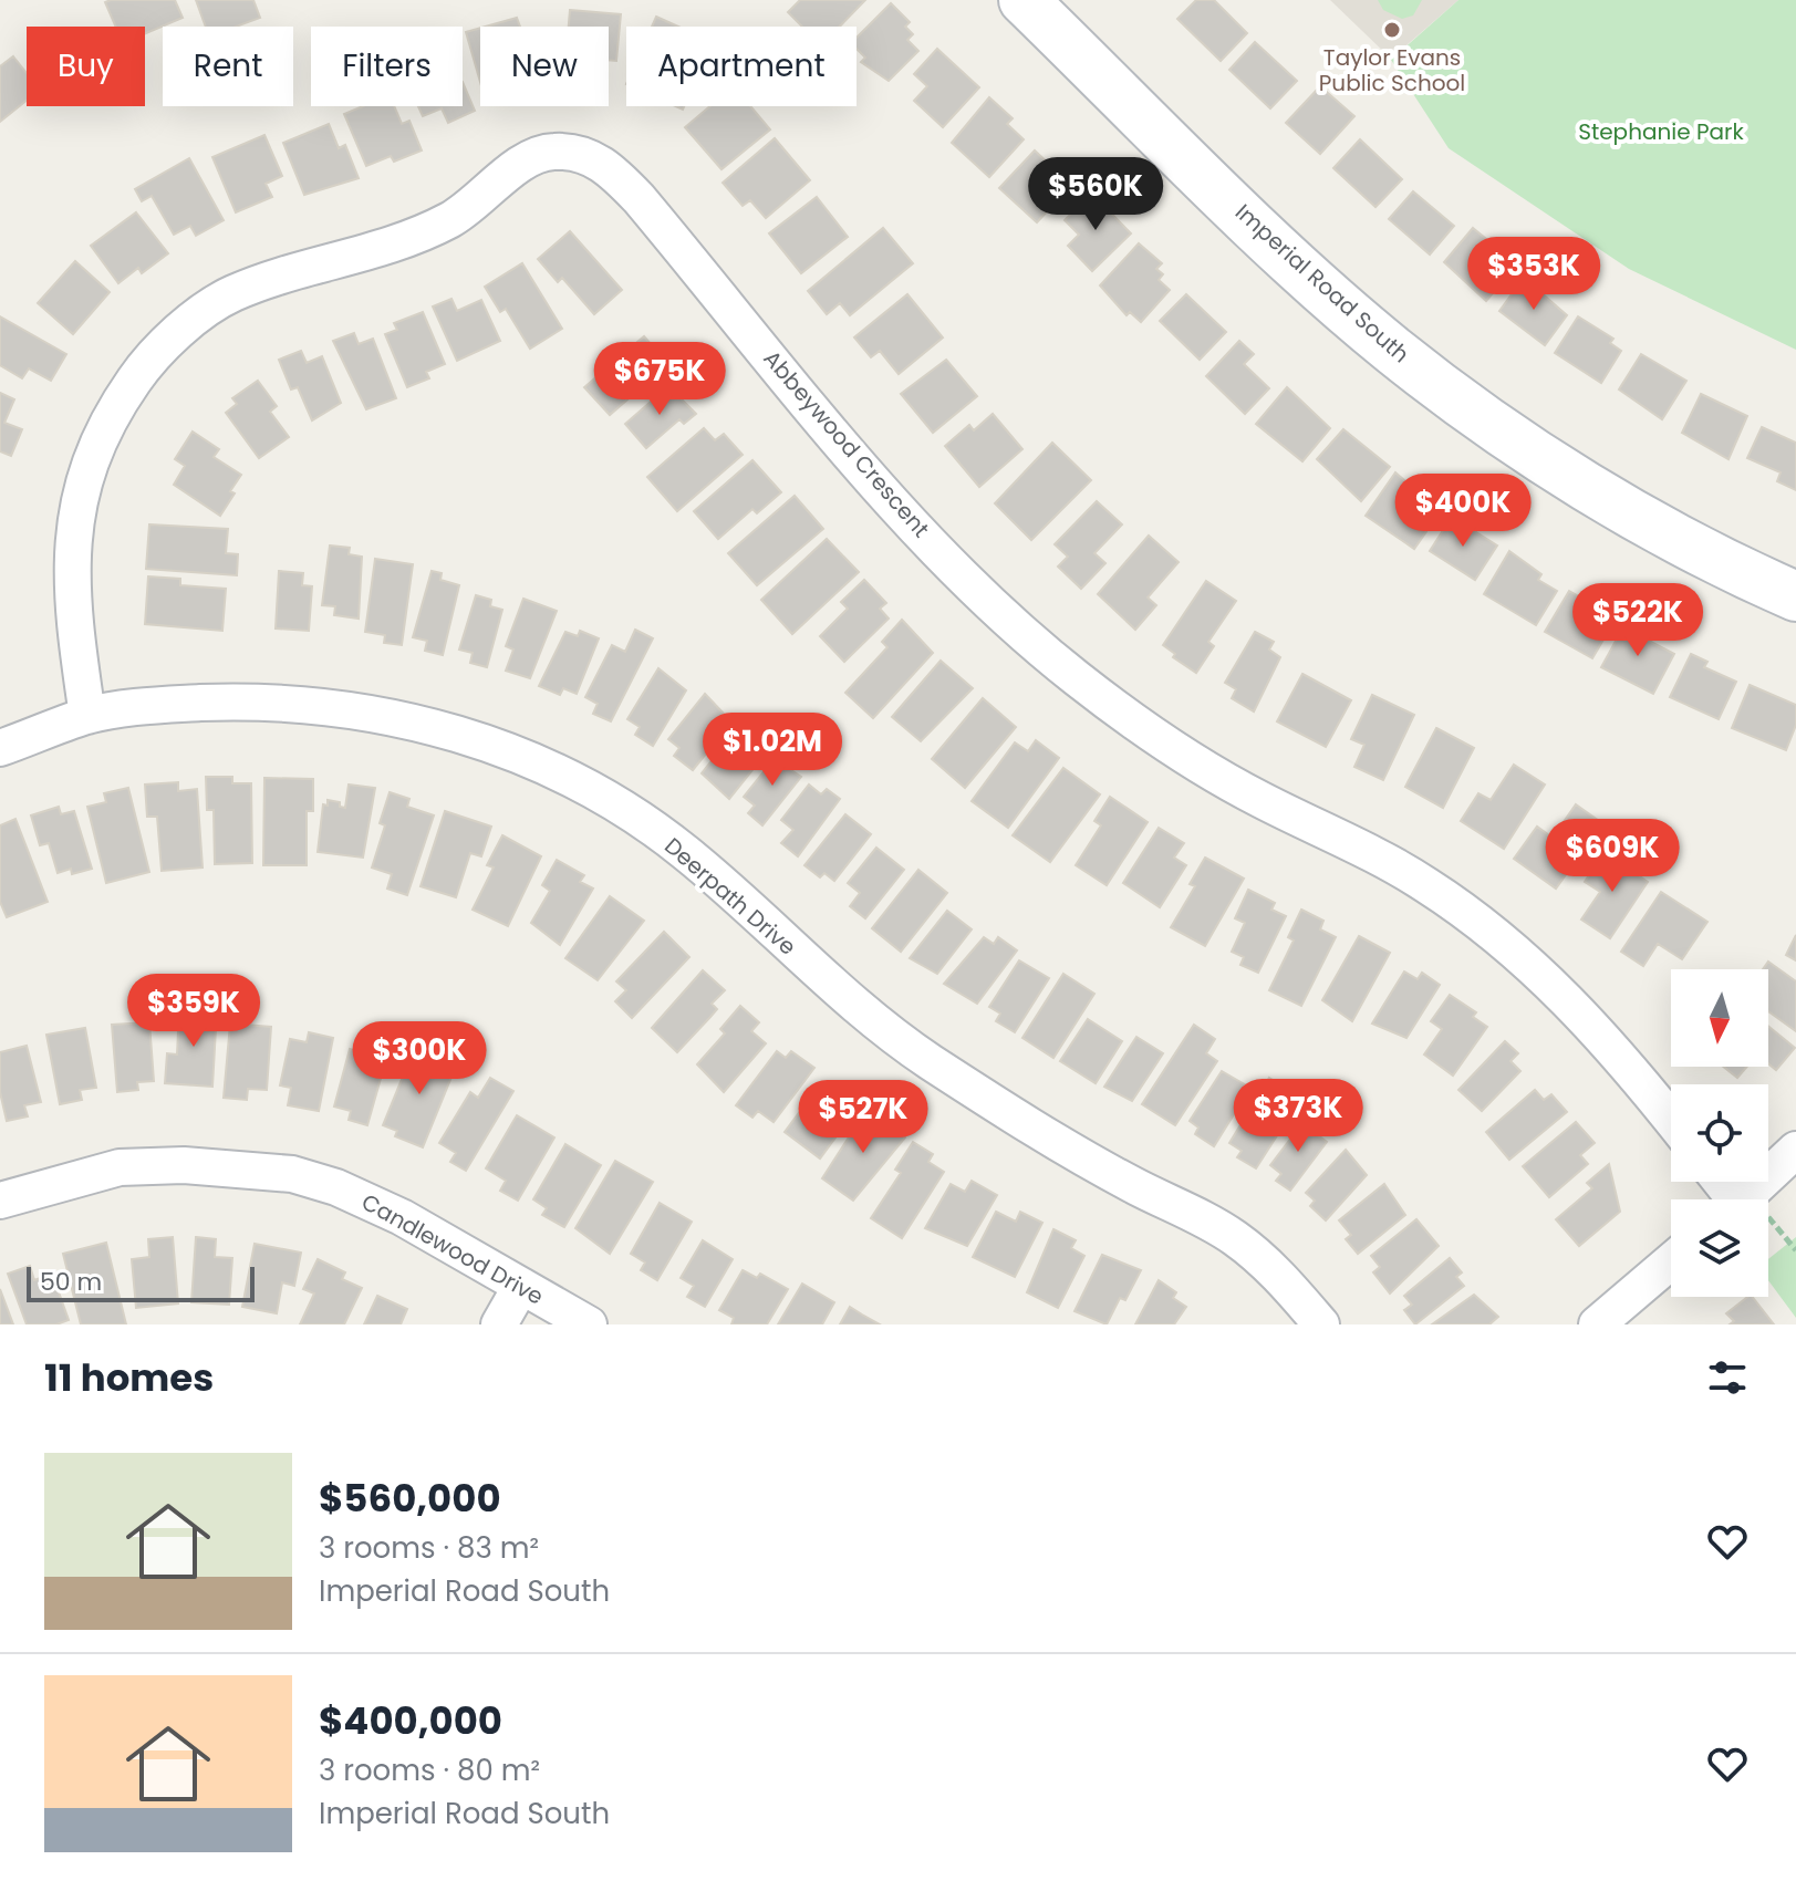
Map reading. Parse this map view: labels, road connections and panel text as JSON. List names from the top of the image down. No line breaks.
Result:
{"streets":{"street":["Imperial Road South","Abbeywood Crescent","Deerpath Drive","Candlewood Drive"]},"crossings":[["Abbeywood Crescent","Deerpath Drive"]],"parks":["Stephanie Park"],"places":["Taylor Evans Public School"],"scale_bar":"50 m","north":"bottom","page":{"chip":["Buy","Rent","Filters","New","Apartment"],"price":["$560K","$353K","$675K","$400K","$522K","$1.02M","$609K","$359K","$300K","$373K","$527K"],"scale":"50 m","heading":"11 homes","list":[{"name":"$560,000","note":"3 rooms · 83 m² · Imperial Road South"},{"name":"$400,000","note":"3 rooms · 80 m² · Imperial Road South"}]}}
